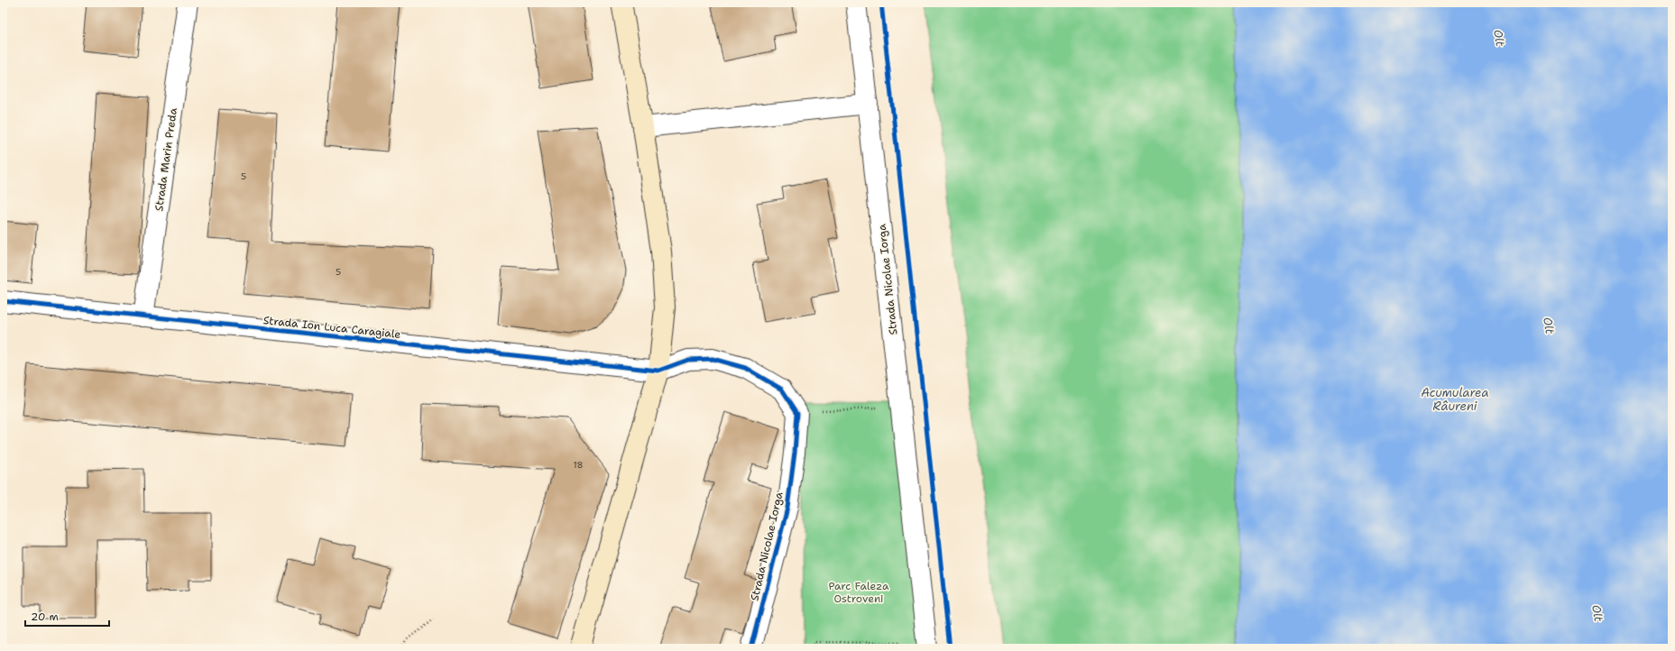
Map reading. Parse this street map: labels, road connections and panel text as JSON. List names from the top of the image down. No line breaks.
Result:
{"streets":{"street":["Strada Marin Preda","Strada Nicolae Iorga","Strada Ion Luca Caragiale"]},"crossings":[["Strada Marin Preda","Strada Ion Luca Caragiale"],["Strada Nicolae Iorga","Strada Ion Luca Caragiale"]],"water":["Olt","Acumularea Râureni"],"parks":["Parc Faleza Ostroveni"],"house_numbers":["5","5","18"],"scale_bar":"20 m"}
